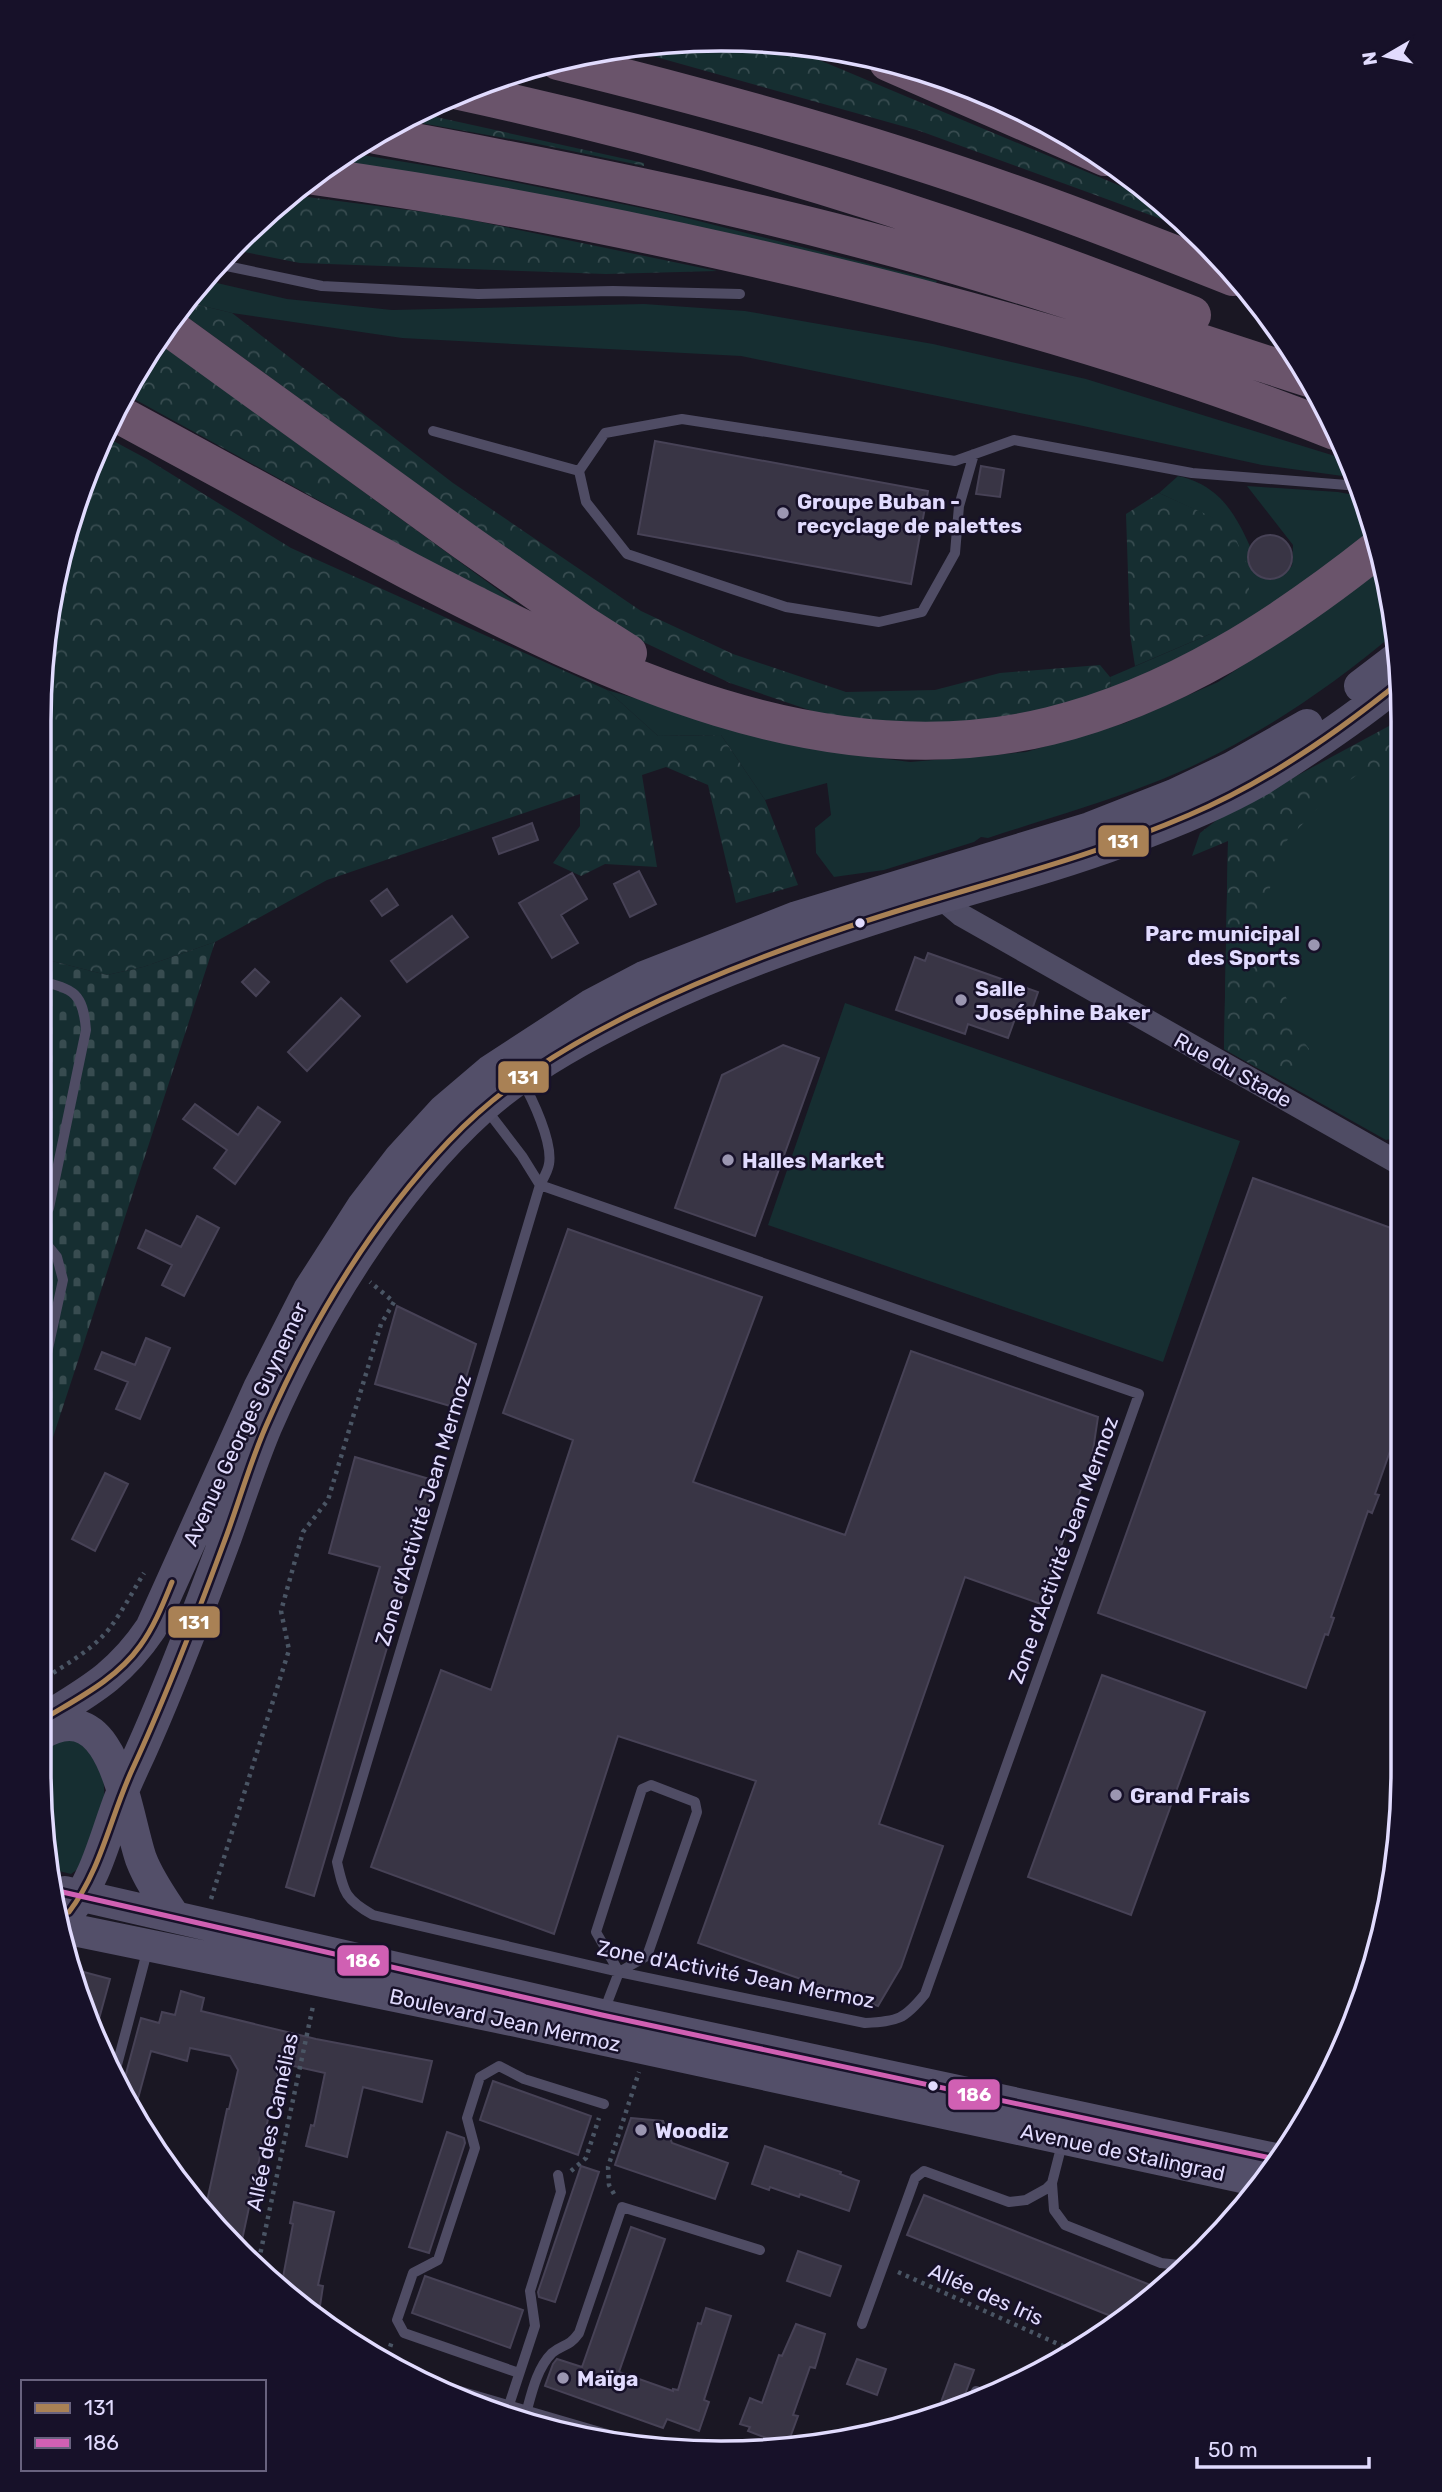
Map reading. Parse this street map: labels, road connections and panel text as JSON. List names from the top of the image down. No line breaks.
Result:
{"streets":{"main road":["Avenue Georges Guynemer","Boulevard Jean Mermoz","Avenue de Stalingrad"],"street":["Rue du Stade"],"lane":["Zone d'Activité Jean Mermoz"],"path":["Allée des Camélias","Allée des Iris"]},"crossings":[["Rue du Stade","Avenue Georges Guynemer"],["Avenue Georges Guynemer","Zone d'Activité Jean Mermoz"],["Avenue Georges Guynemer","Boulevard Jean Mermoz"],["Boulevard Jean Mermoz","Allée des Camélias"],["Boulevard Jean Mermoz","Avenue de Stalingrad"]],"places":["Groupe Buban - recyclage de palettes","Parc municipal des Sports","Salle Joséphine Baker","Halles Market","Grand Frais","Woodiz","Maïga"],"lines":["transit line 131","transit line 186"],"legend":["131","186"],"scale_bar":"50 m","north":"left"}
